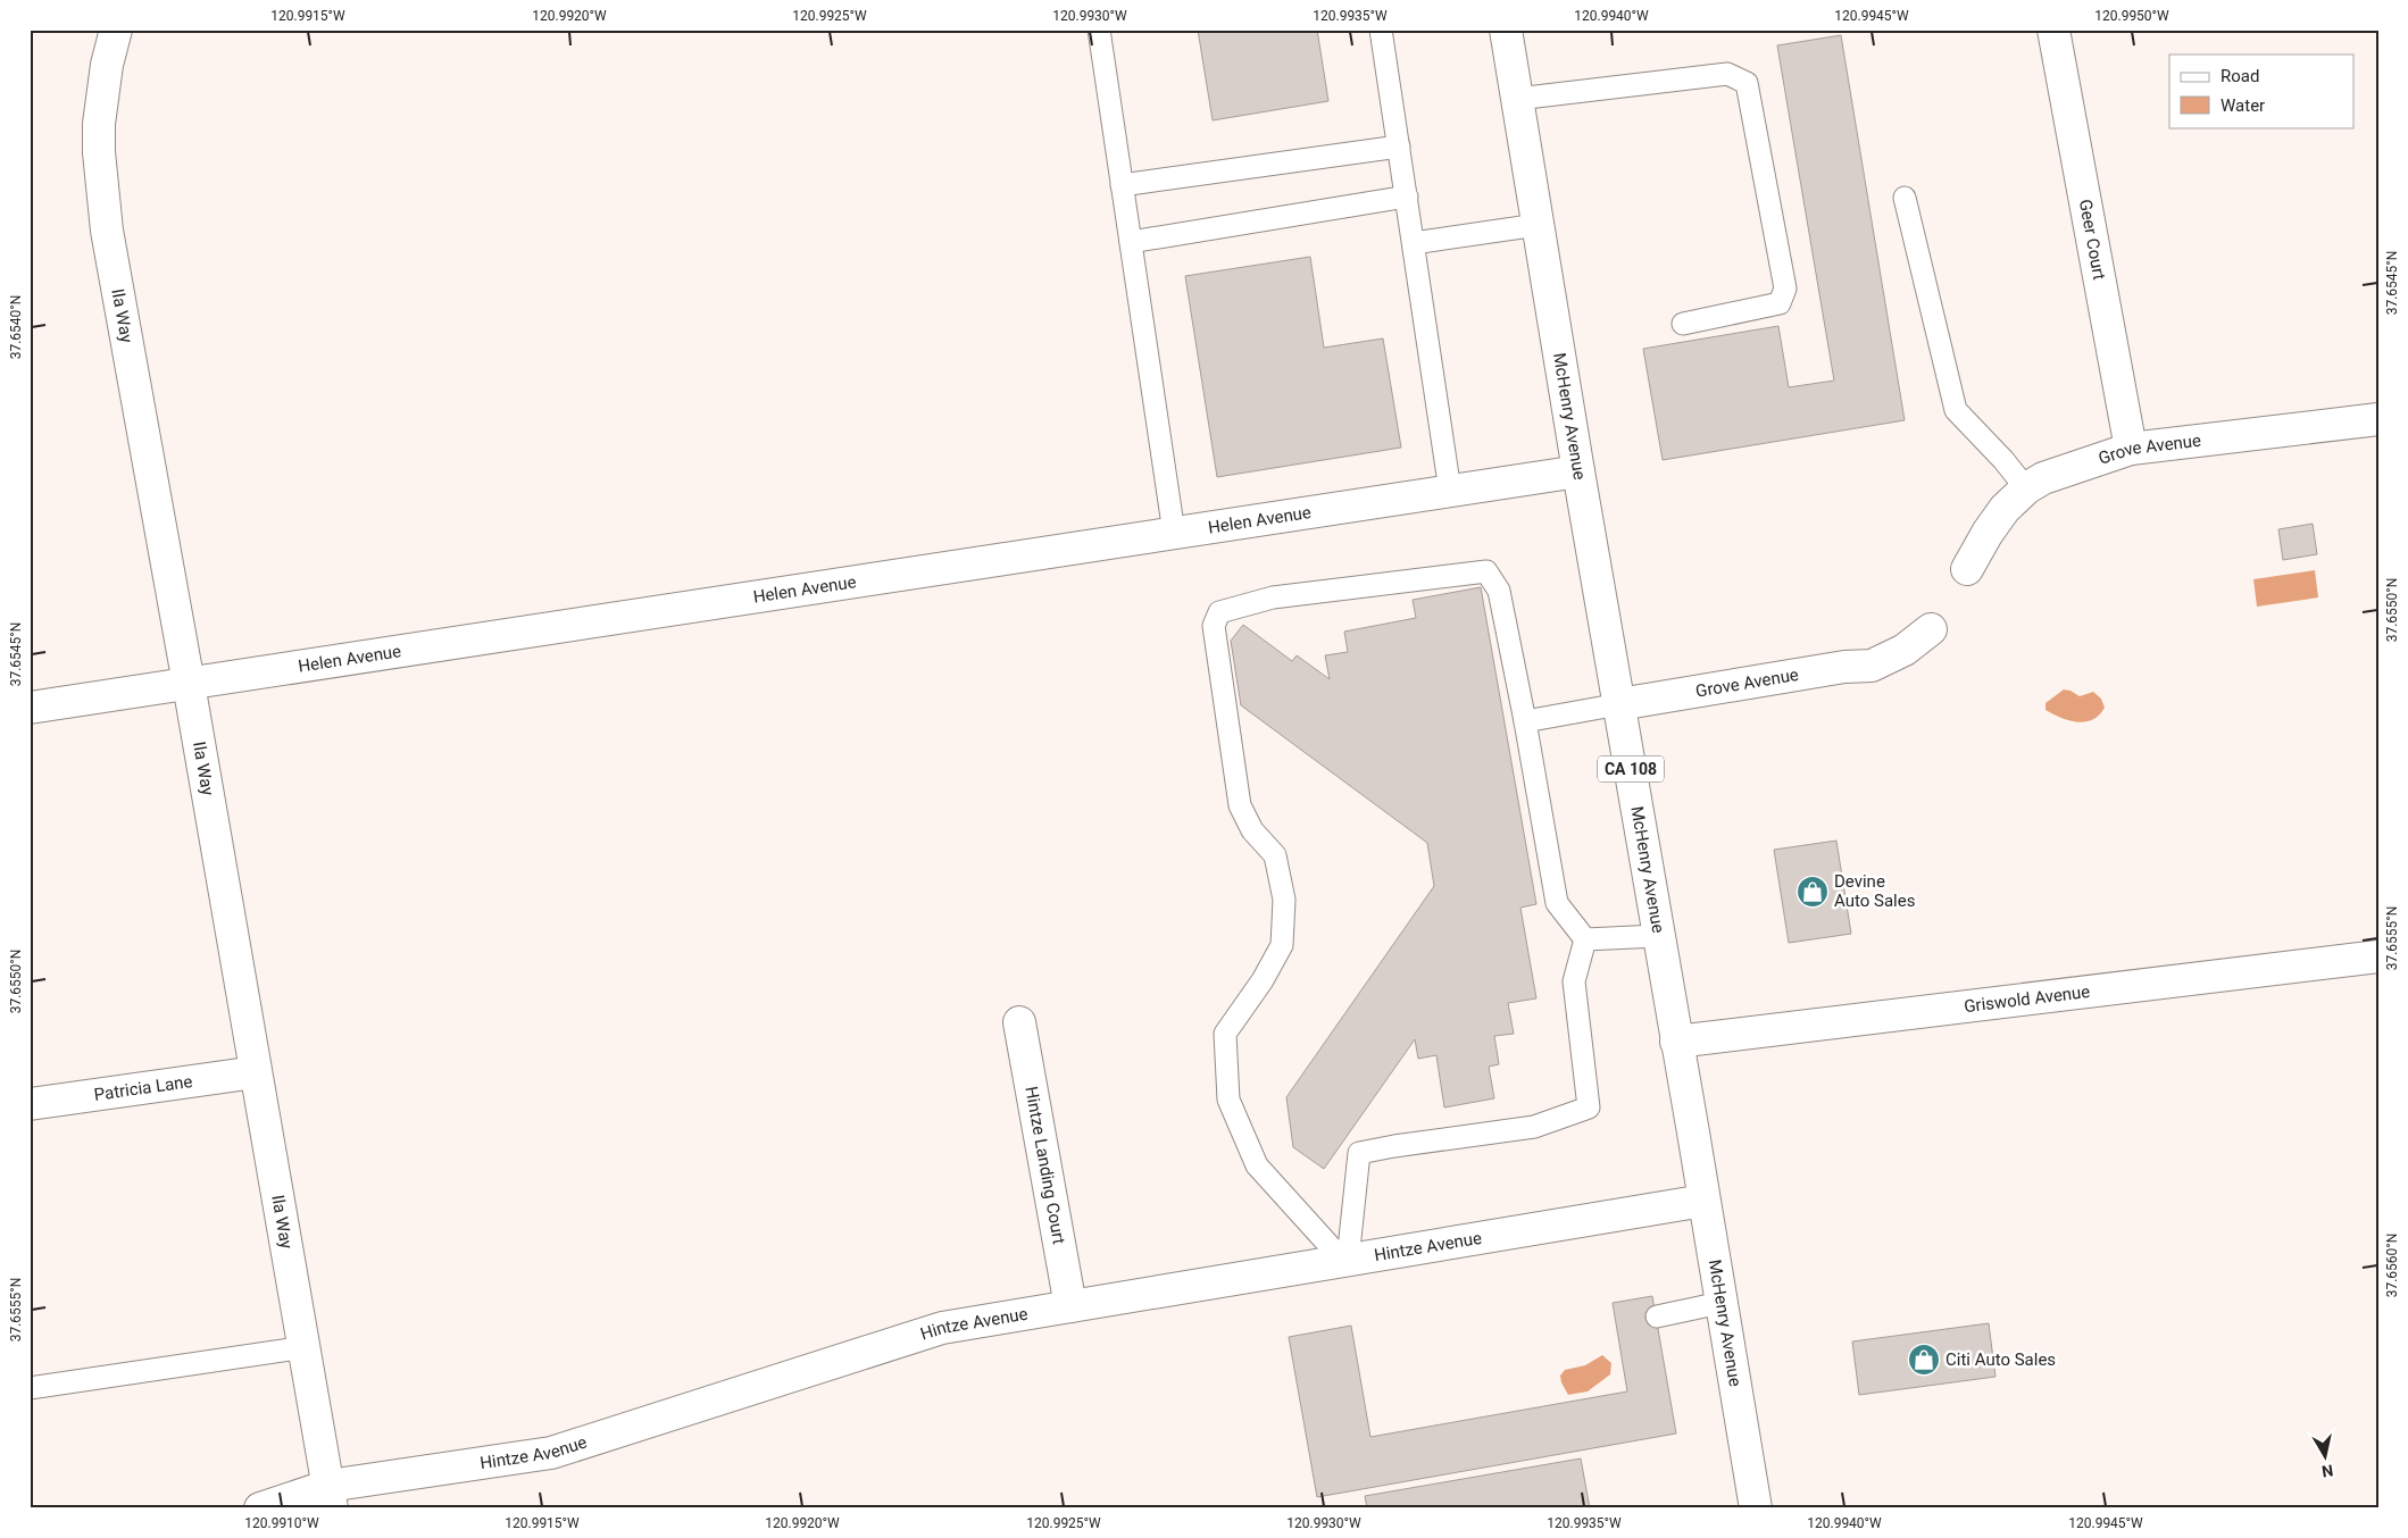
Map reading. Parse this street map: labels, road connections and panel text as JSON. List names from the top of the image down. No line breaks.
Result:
{"streets":{"street":["Geer Court","Ila Way","McHenry Avenue","Grove Avenue","Helen Avenue","CA 108","Griswold Avenue","Patricia Lane","Hintze Landing Court","Hintze Avenue"]},"crossings":[["Geer Court","Grove Avenue"],["Ila Way","Helen Avenue"],["Ila Way","Patricia Lane"],["Ila Way","Hintze Avenue"],["McHenry Avenue","Grove Avenue"],["McHenry Avenue","Helen Avenue"],["McHenry Avenue","Griswold Avenue"],["McHenry Avenue","Hintze Avenue"],["Hintze Landing Court","Hintze Avenue"]],"places":{"shop":["Devine Auto Sales","Citi Auto Sales"]},"legend":["Road","Water"],"north":"bottom","coordinates":["120.9915°W","120.9920°W","120.9925°W","120.9930°W","120.9935°W","120.9940°W","120.9945°W","120.9950°W","37.6545°N","37.6540°N","37.6550°N","37.6555°N","37.6560°N","120.9910°W"]}
